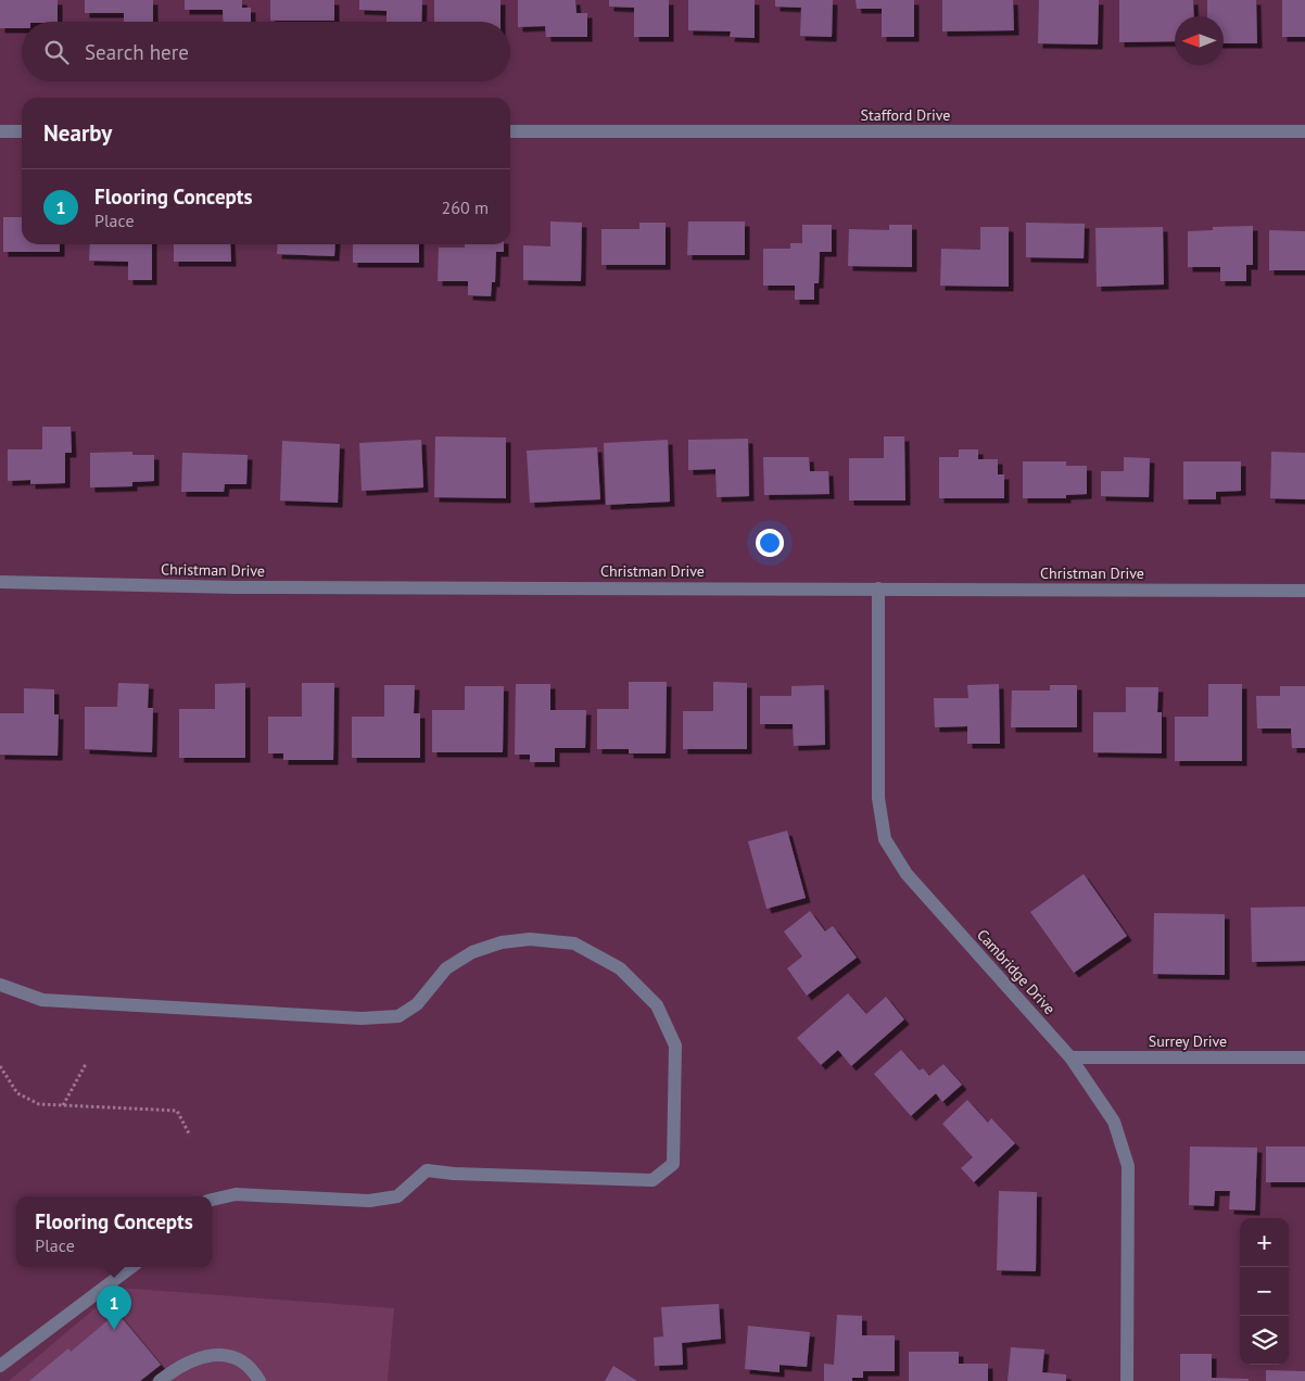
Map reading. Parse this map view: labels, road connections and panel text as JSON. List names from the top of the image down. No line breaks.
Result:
{"streets":{"street":["Stafford Drive","Christman Drive","Cambridge Drive","Surrey Drive"]},"crossings":[["Christman Drive","Cambridge Drive"],["Cambridge Drive","Surrey Drive"]],"north":"left","page":{"search":"Search here","heading":"Nearby","list":[{"mark":"1","name":"Flooring Concepts","note":"Place","value":"260 m"}],"popup":["Flooring Concepts","Place"],"map_buttons":["+","−"],"pins":"1"}}
